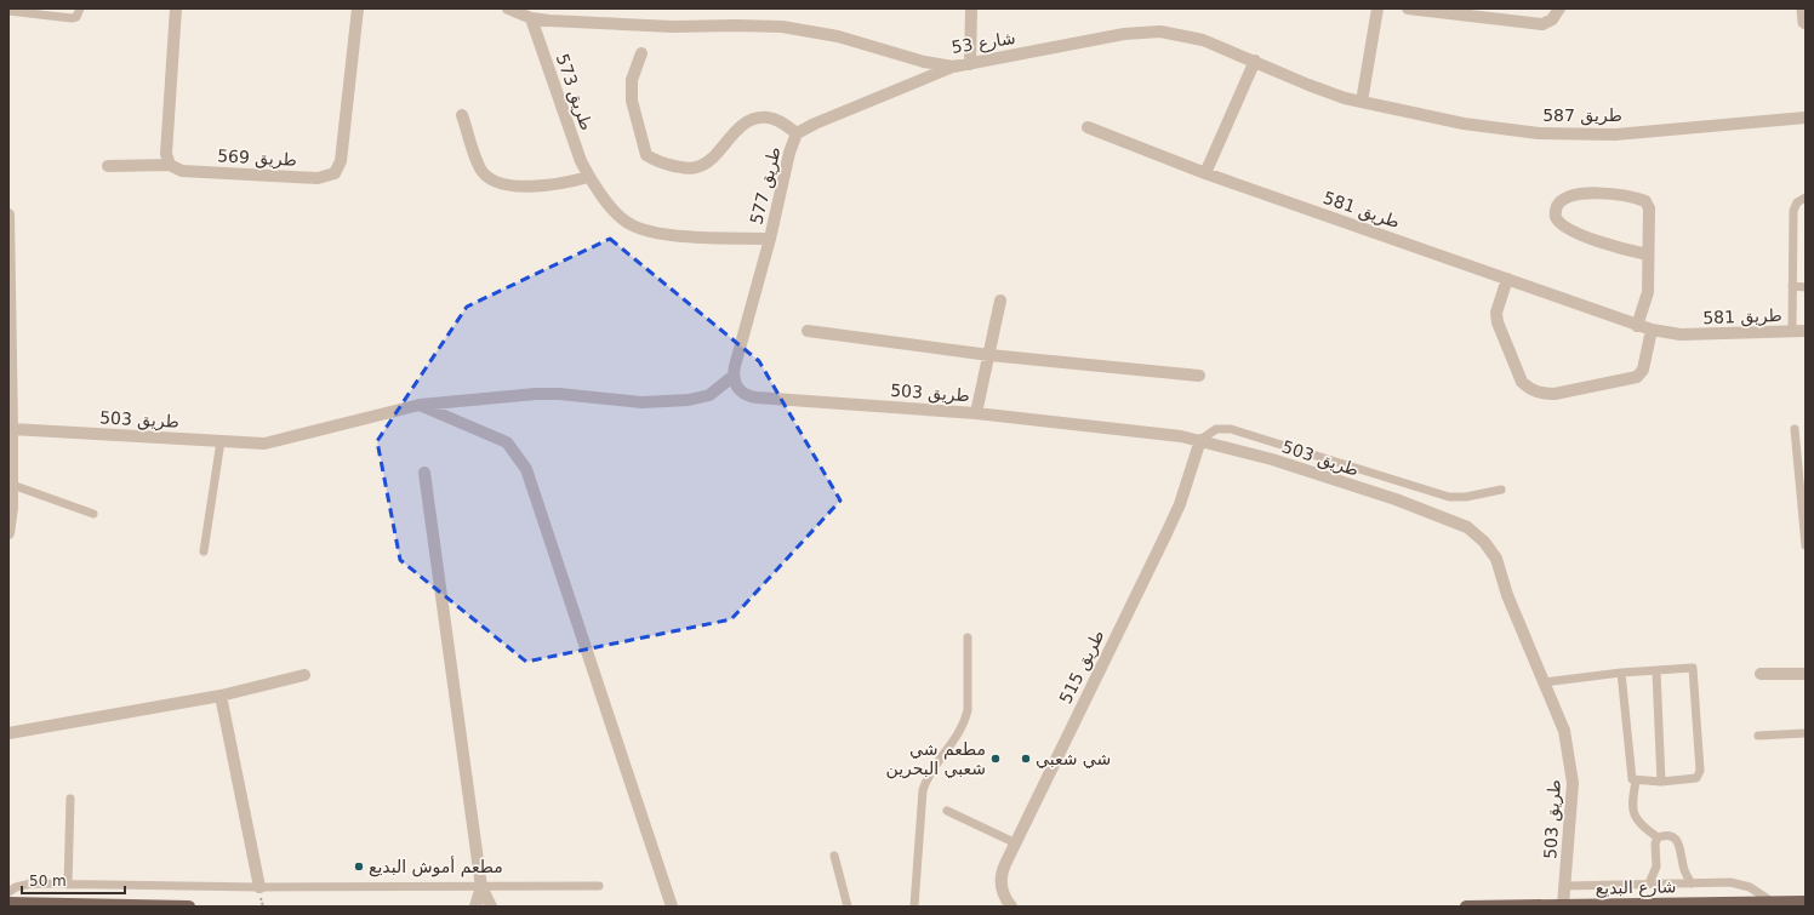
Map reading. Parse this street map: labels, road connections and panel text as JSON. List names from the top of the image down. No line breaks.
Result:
{"streets":{"main road":["شارع البديع"],"street":["شارع 53","طريق 573","طريق 587","طريق 569","طريق 577","طريق 581","طريق 503","طريق 515"]},"crossings":[["شارع 53","طريق 573"],["شارع 53","طريق 587"],["شارع 53","طريق 577"],["طريق 573","طريق 577"],["طريق 577","طريق 503"],["طريق 503","طريق 515"],["طريق 503","شارع البديع"]],"places":["مطعم شي شعبي البحرين","شي شعبي","مطعم أموش البديع"],"scale_bar":"50 m"}
